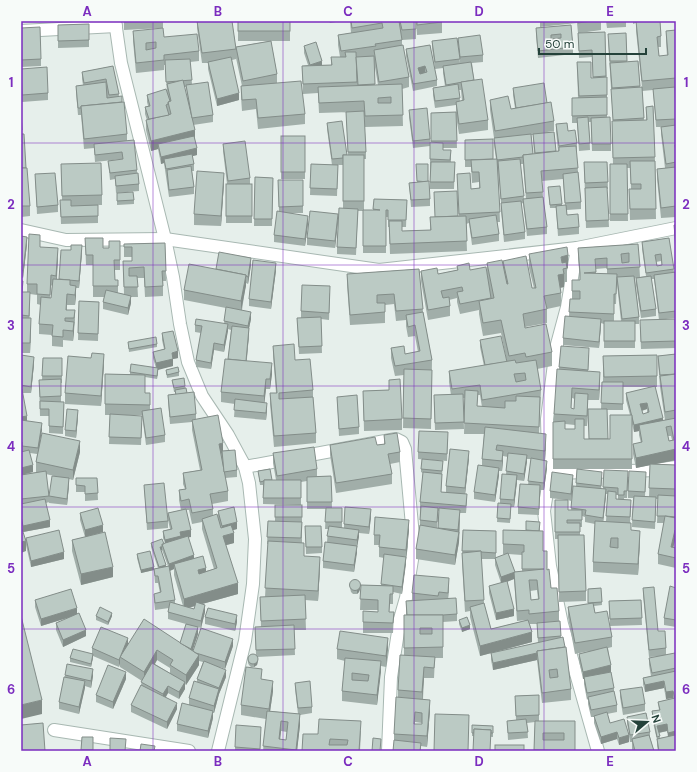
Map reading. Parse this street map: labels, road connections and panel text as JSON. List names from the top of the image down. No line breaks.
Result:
{"scale_bar":"50 m","north":"right","grid":{"columns":["A","B","C","D","E"],"rows":["1","2","3","4","5","6"]}}
